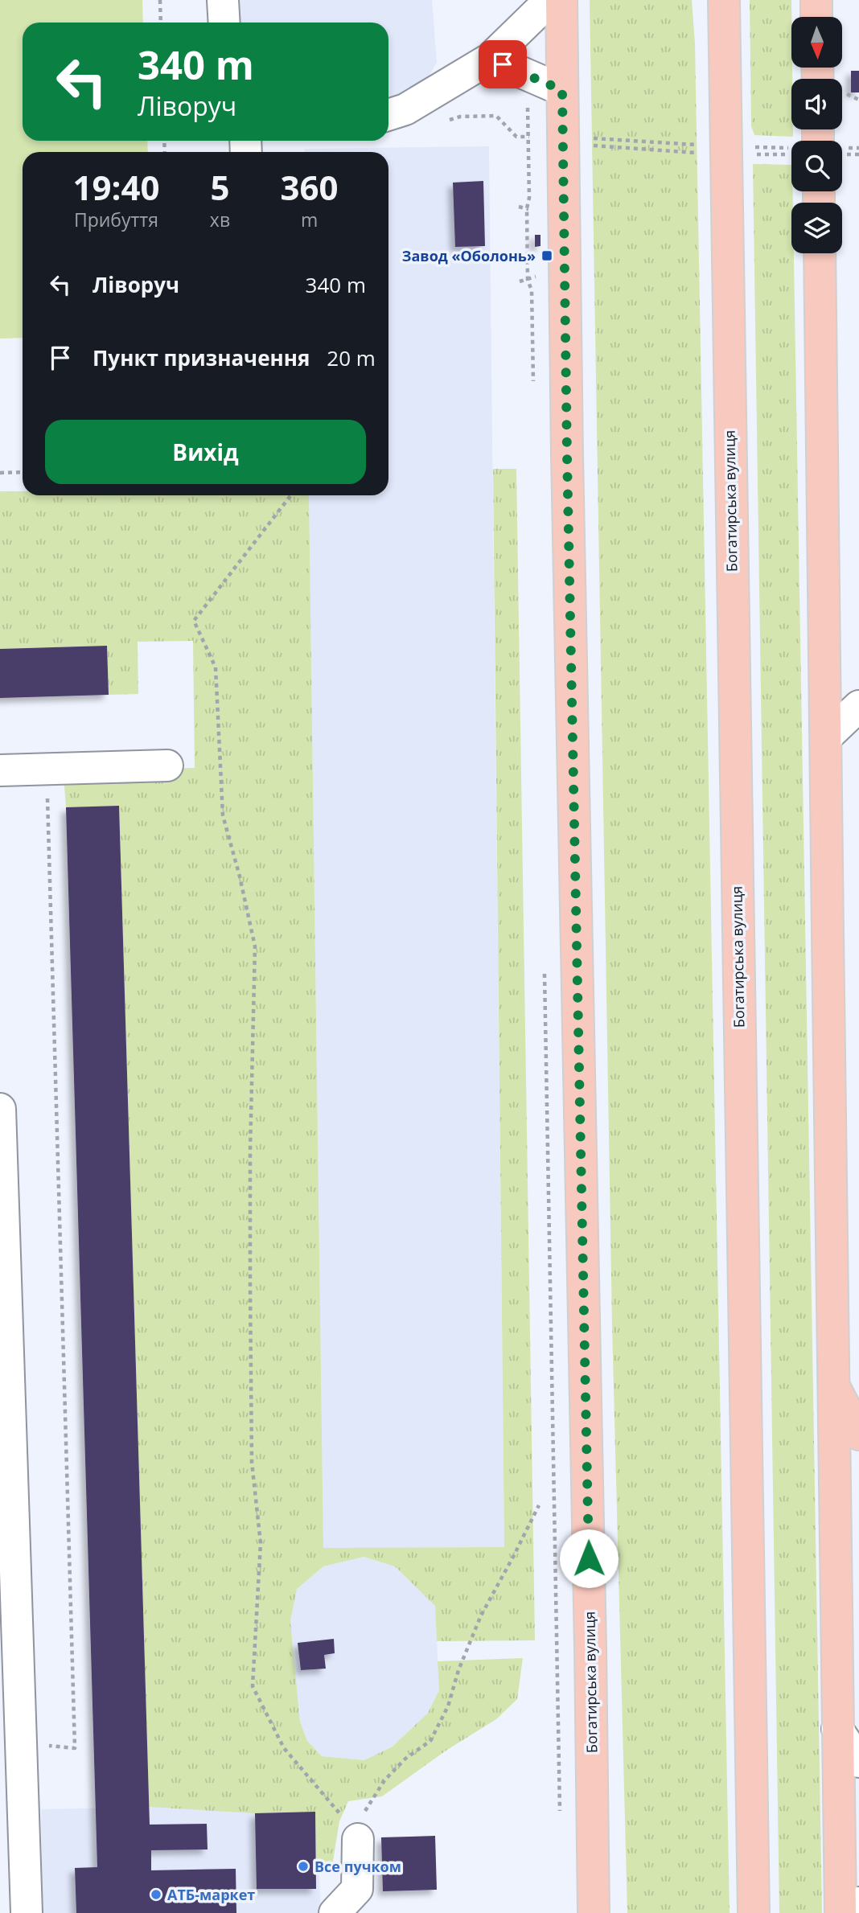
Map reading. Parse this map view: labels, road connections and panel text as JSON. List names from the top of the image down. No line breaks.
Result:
{"streets":{"main road":["Богатирська вулиця"]},"places":{"transit":["Завод «Оболонь»"],"other":["Все пучком","АТБ-маркет"]},"north":"bottom","page":{"turn":["340 m","Ліворуч"],"eta":["19:40","Прибуття","5","хв","360","m"],"list":[{"name":"Ліворуч","value":"340 m"},{"name":"Пункт призначення","value":"20 m"}],"buttons":"Вихід"}}
